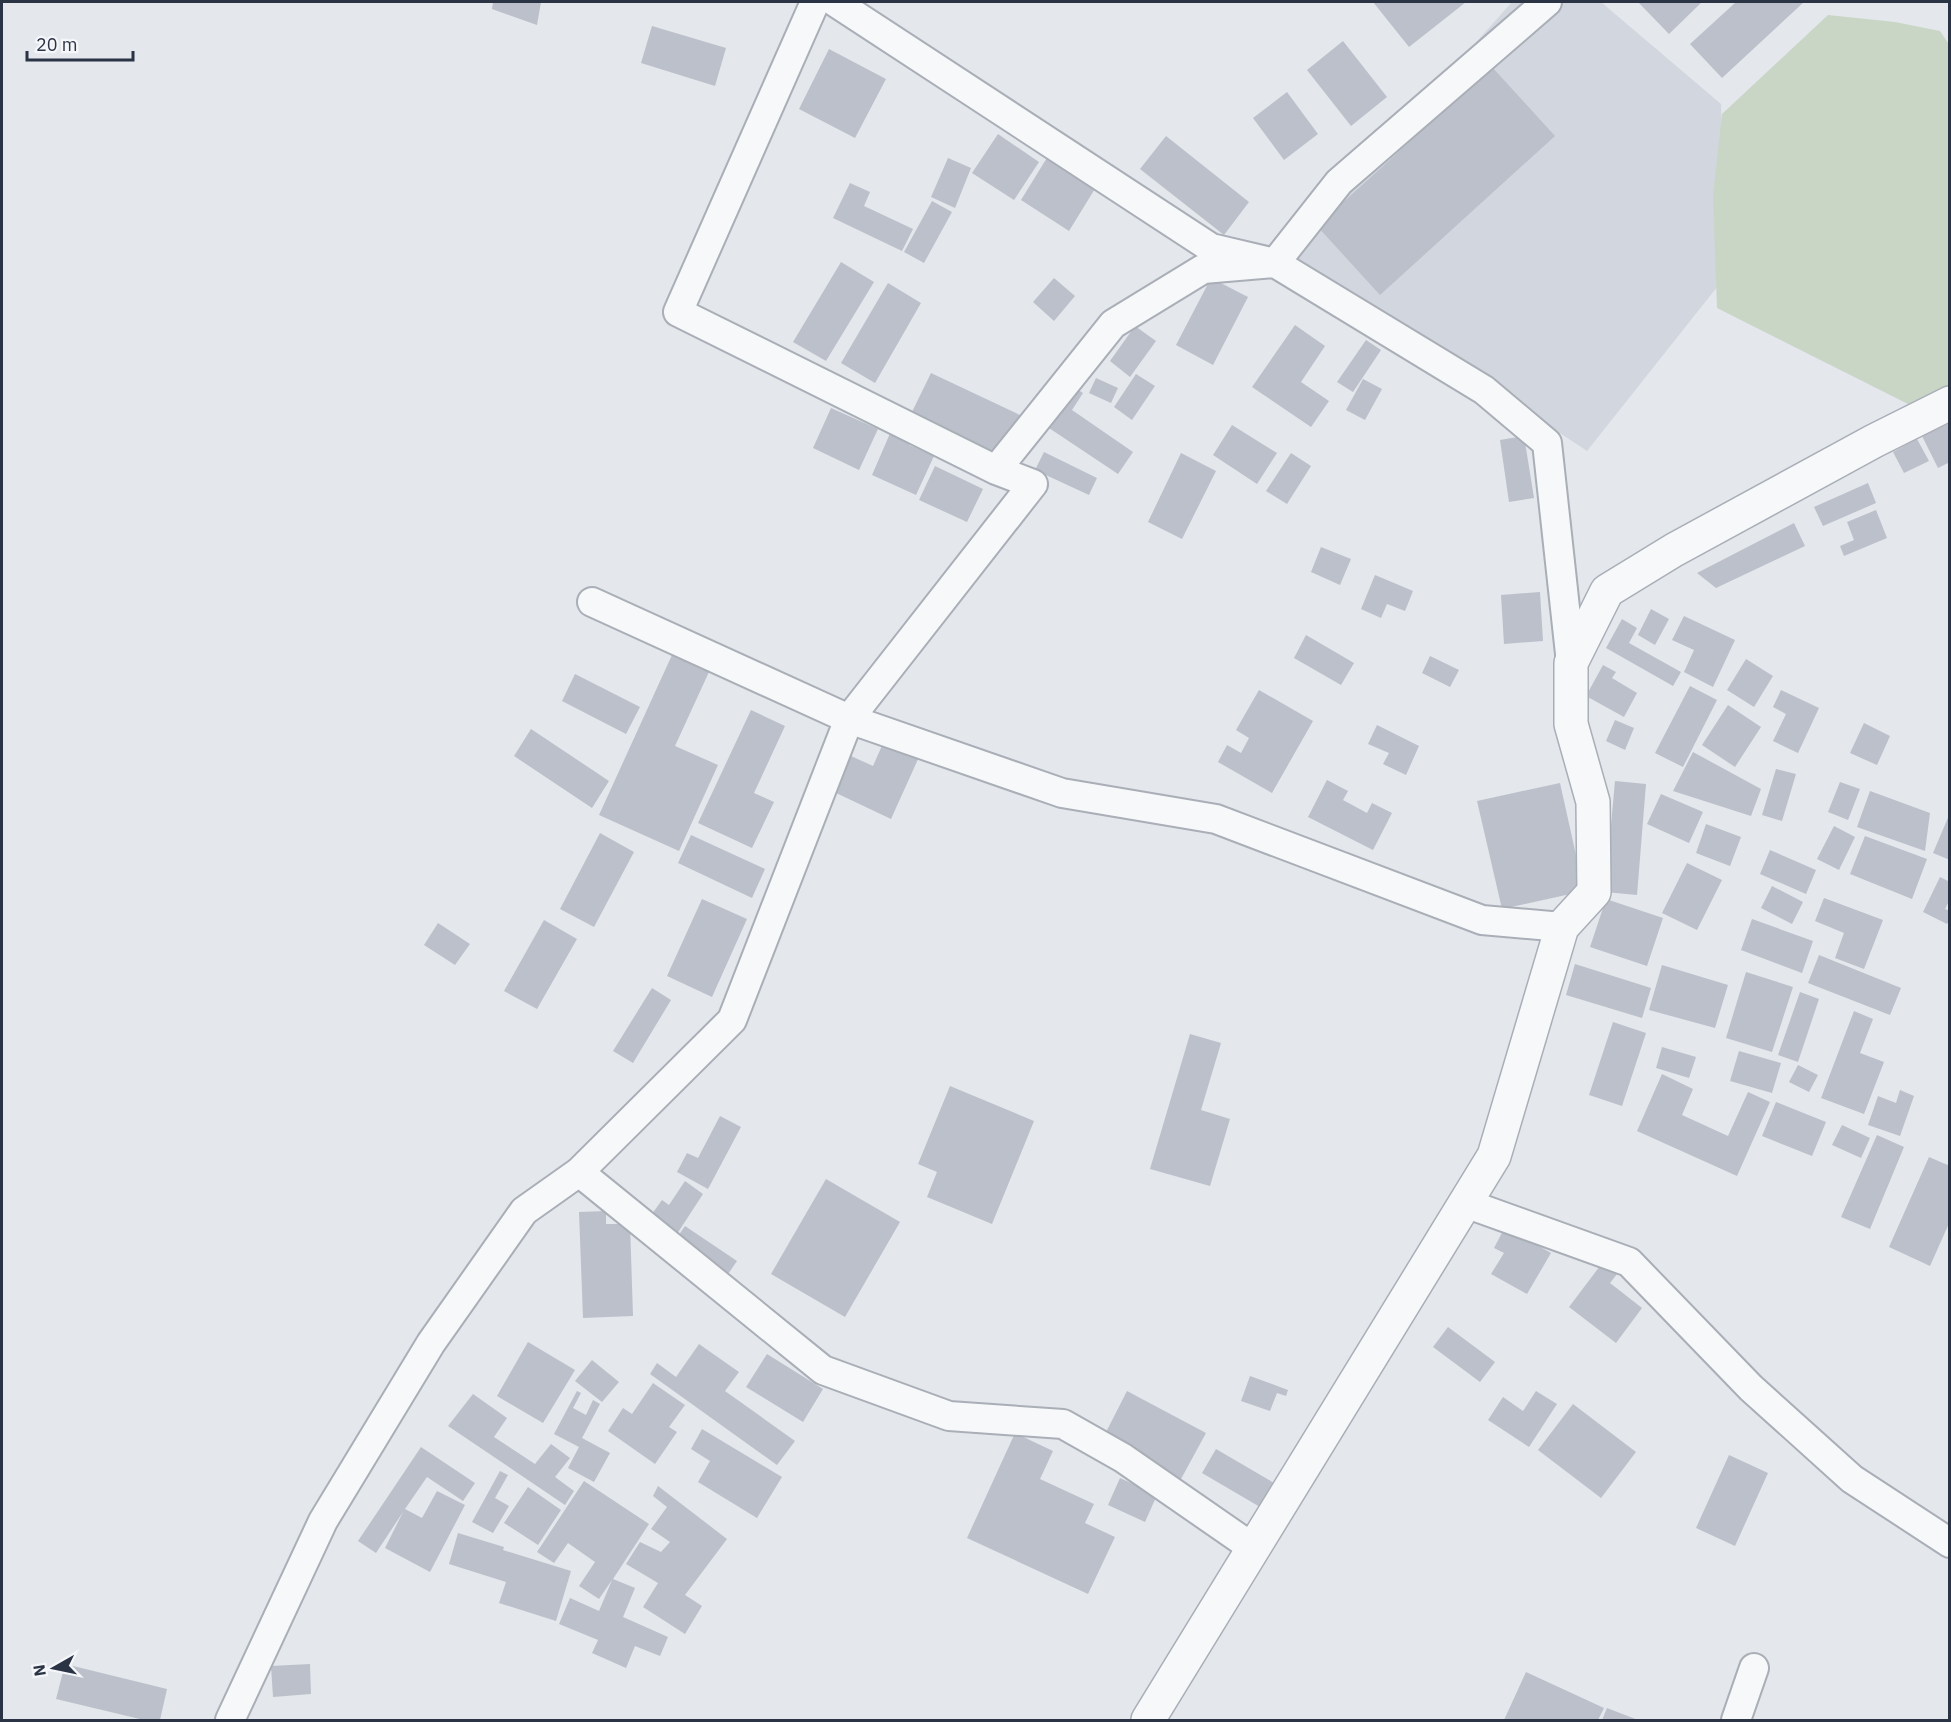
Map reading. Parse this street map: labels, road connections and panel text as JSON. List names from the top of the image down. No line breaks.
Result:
{"scale_bar":"20 m","north":"left"}
